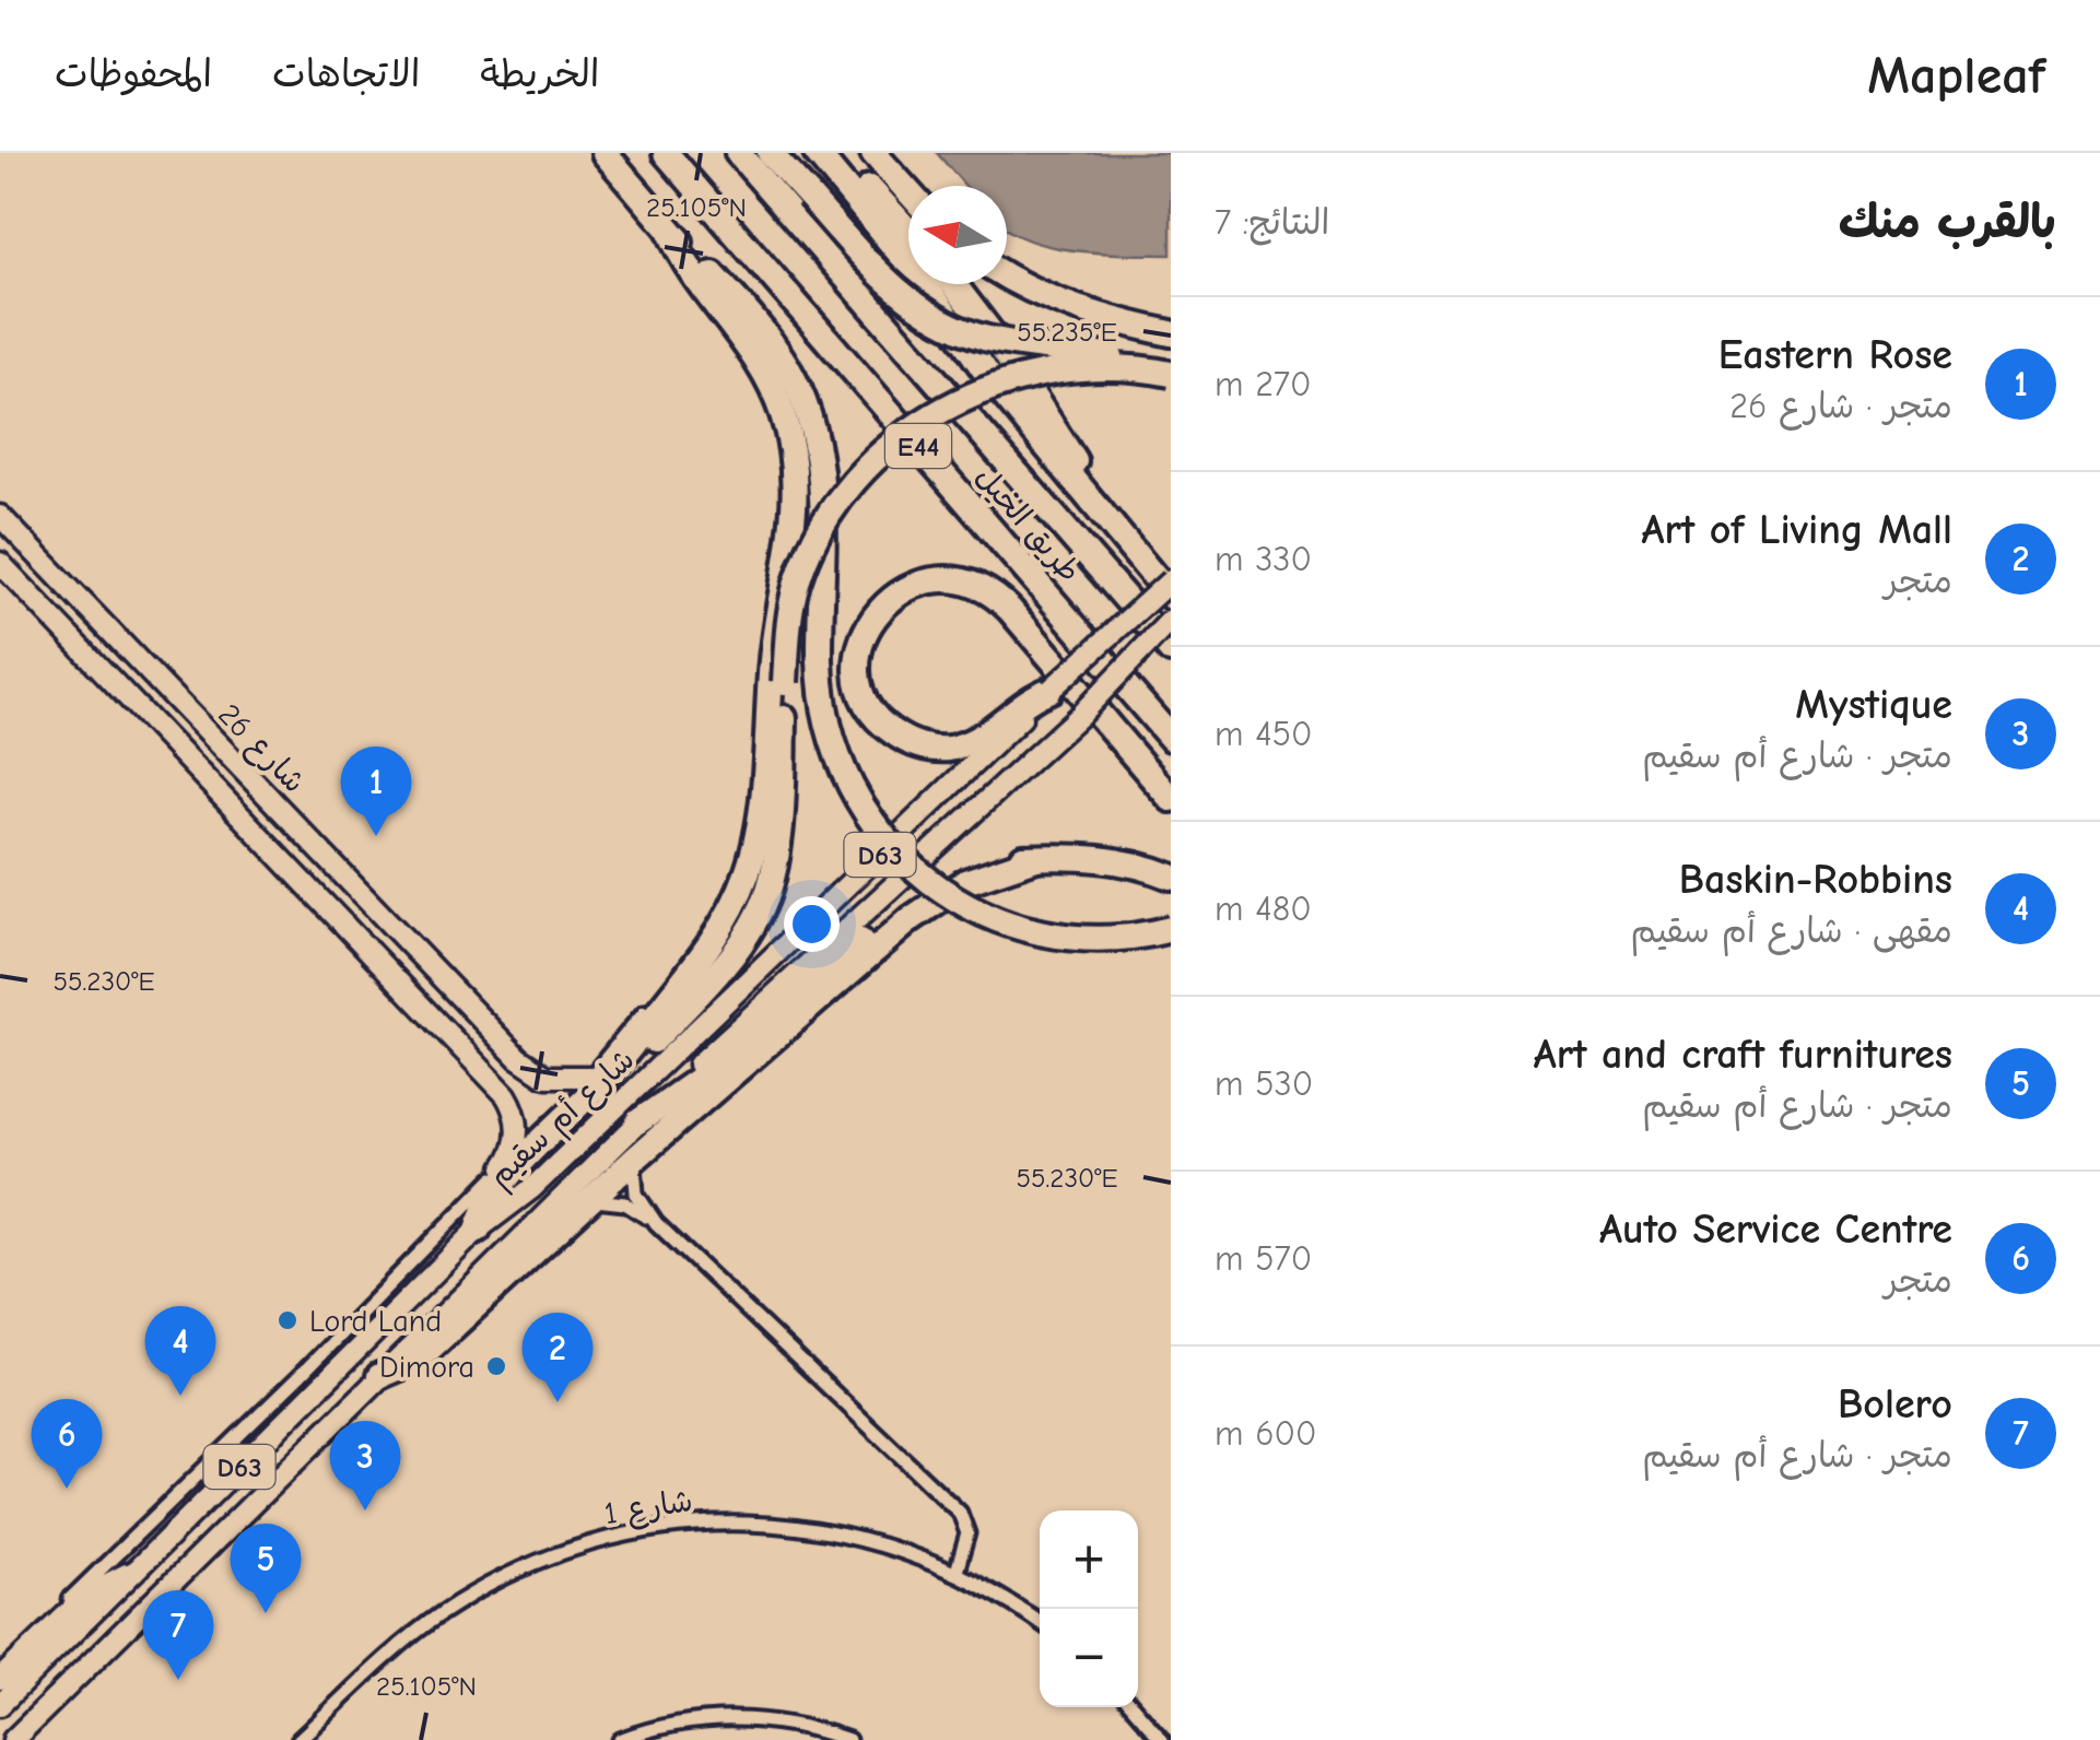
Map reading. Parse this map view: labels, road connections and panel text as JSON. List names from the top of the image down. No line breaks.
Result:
{"streets":{"highway":["E44","طريق الخيل"],"main road":["شارع 26","D63","شارع أم سقيم"],"street":["شارع 1"]},"places":["Lord Land","Dimora"],"north":"left","page":{"header":"Mapleaf","nav":["الخريطة","الاتجاهات","المحفوظات"],"heading":["بالقرب منك","النتائج: 7"],"list":[{"mark":"1","name":"Eastern Rose","note":"متجر · شارع 26","value":"270 m"},{"mark":"2","name":"Art of Living Mall","note":"متجر","value":"330 m"},{"mark":"3","name":"Mystique","note":"متجر · شارع أم سقيم","value":"450 m"},{"mark":"4","name":"Baskin-Robbins","note":"مقهى · شارع أم سقيم","value":"480 m"},{"mark":"5","name":"Art and craft furnitures","note":"متجر · شارع أم سقيم","value":"530 m"},{"mark":"6","name":"Auto Service Centre","note":"متجر","value":"570 m"},{"mark":"7","name":"Bolero","note":"متجر · شارع أم سقيم","value":"600 m"}],"pins":["1","4","2","6","3","5","7"],"map_buttons":["+","−"]},"coordinates":["25.105°N","55.235°E","55.230°E"]}
